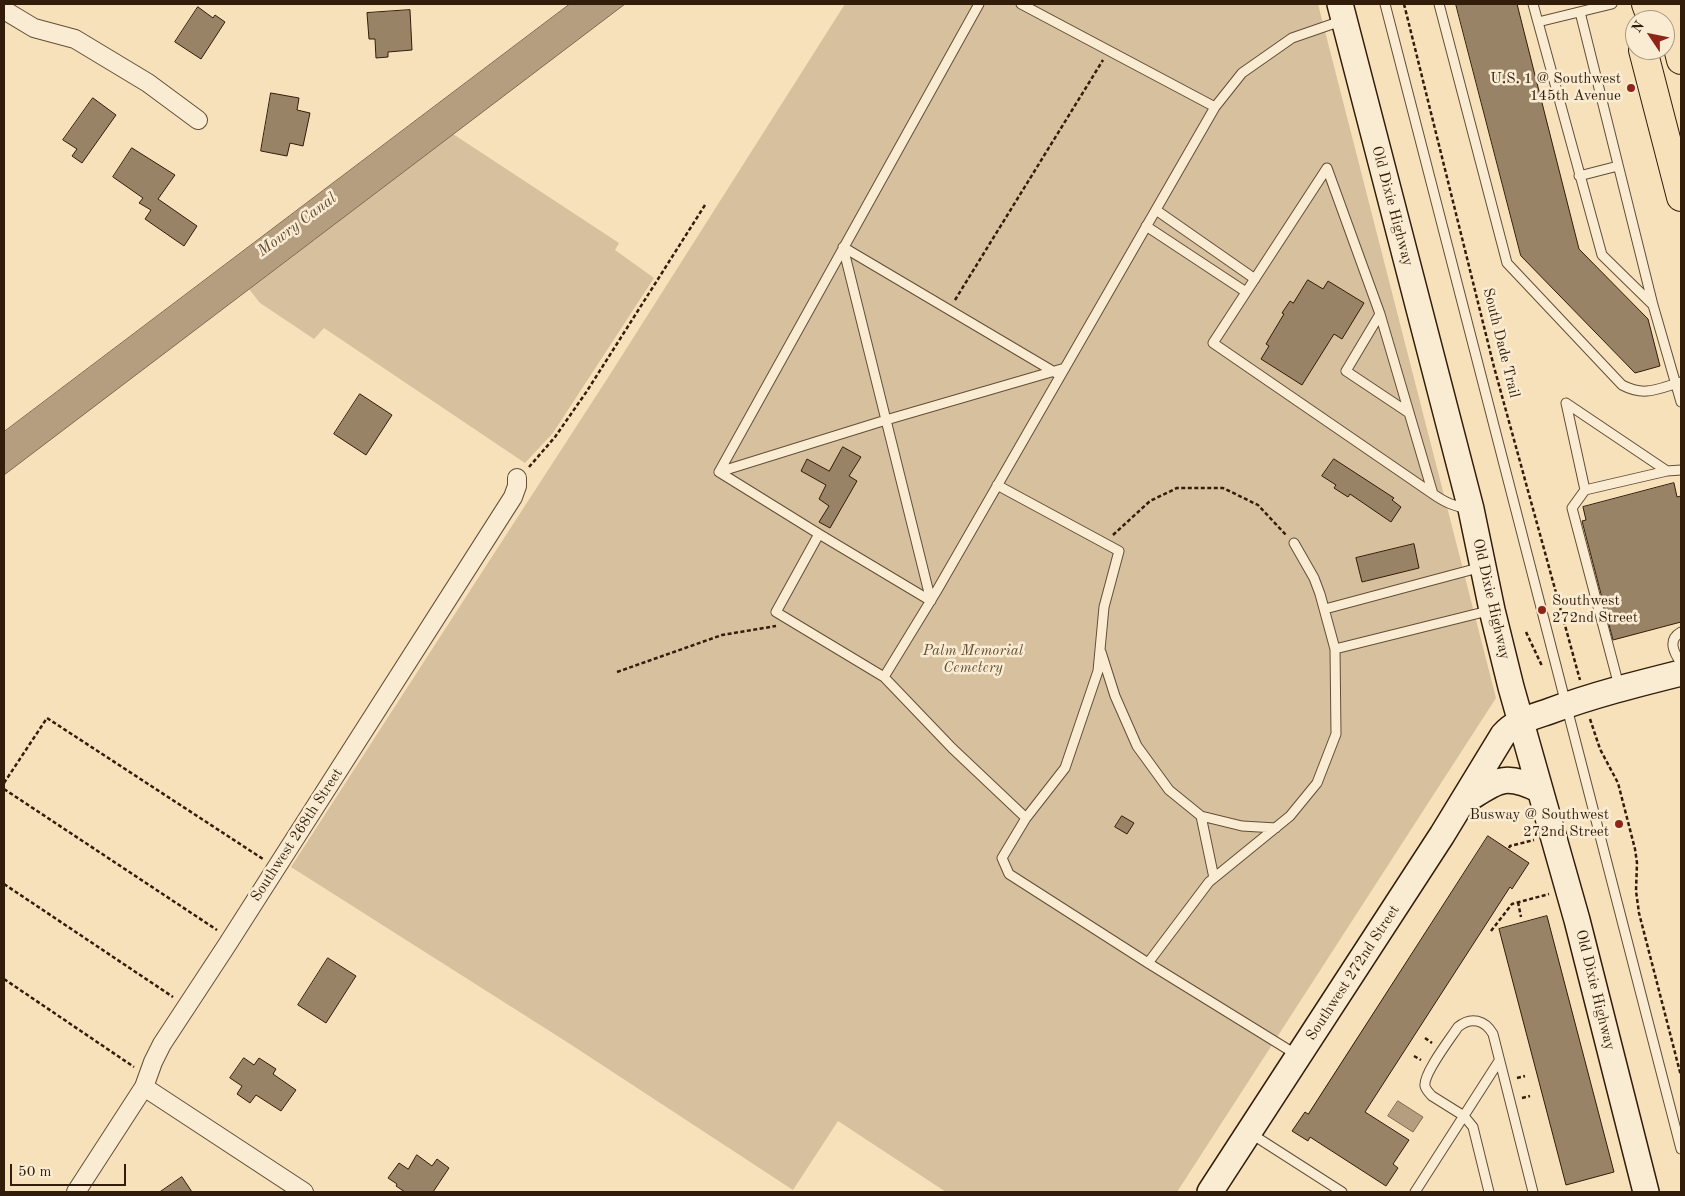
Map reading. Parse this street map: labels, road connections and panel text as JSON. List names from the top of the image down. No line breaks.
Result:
{"streets":{"street":["Old Dixie Highway","Southwest 268th Street","Southwest 272nd Street"],"path":["South Dade Trail"]},"crossings":[["Old Dixie Highway","Southwest 272nd Street"]],"water":["Mowry Canal"],"parks":["Palm Memorial Cemetery"],"places":["U.S. 1 @ Southwest 145th Avenue","Southwest 272nd Street","Busway @ Southwest 272nd Street"],"scale_bar":"50 m","north":"top left"}
